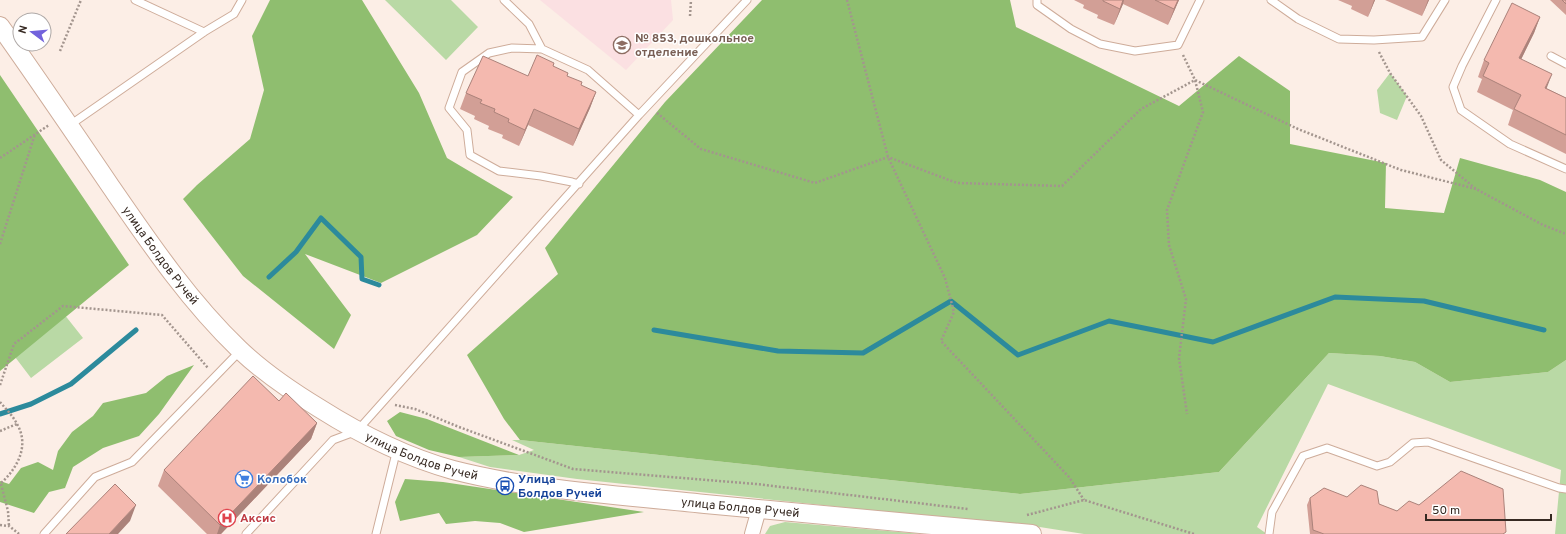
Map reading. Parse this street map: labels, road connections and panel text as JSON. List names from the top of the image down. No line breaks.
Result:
{"streets":{"street":["улица Болдов Ручей"]},"places":{"school or university":["№ 853, дошкольное отделение"],"supermarket":["Колобок"],"bus stop":["Улица Болдов Ручей"],"hospital":["Аксис"]},"scale_bar":"50 m","north":"left"}
